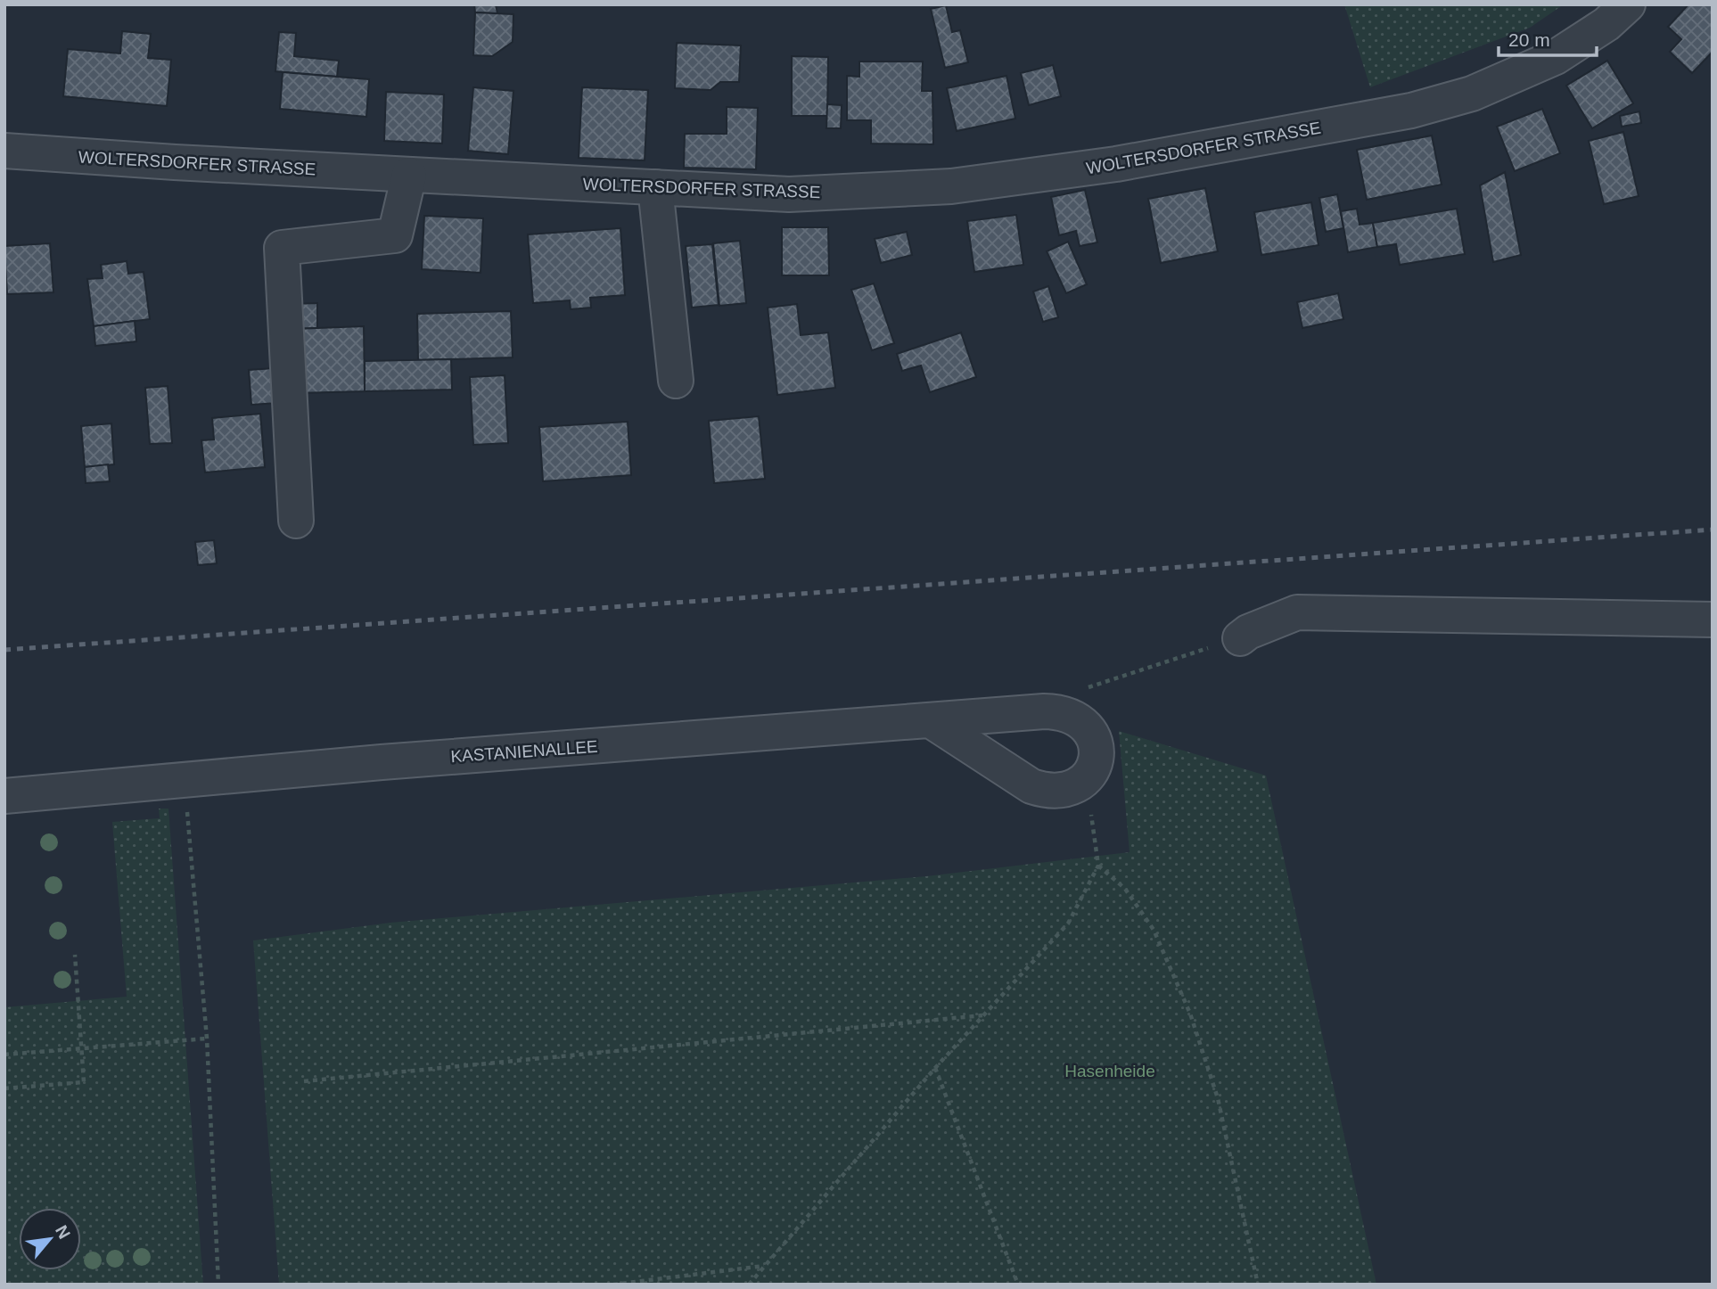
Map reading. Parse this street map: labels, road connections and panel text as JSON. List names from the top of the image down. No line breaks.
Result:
{"streets":{"street":["WOLTERSDORFER STRASSE","KASTANIENALLEE"]},"parks":["Hasenheide"],"scale_bar":"20 m","north":"top right"}
